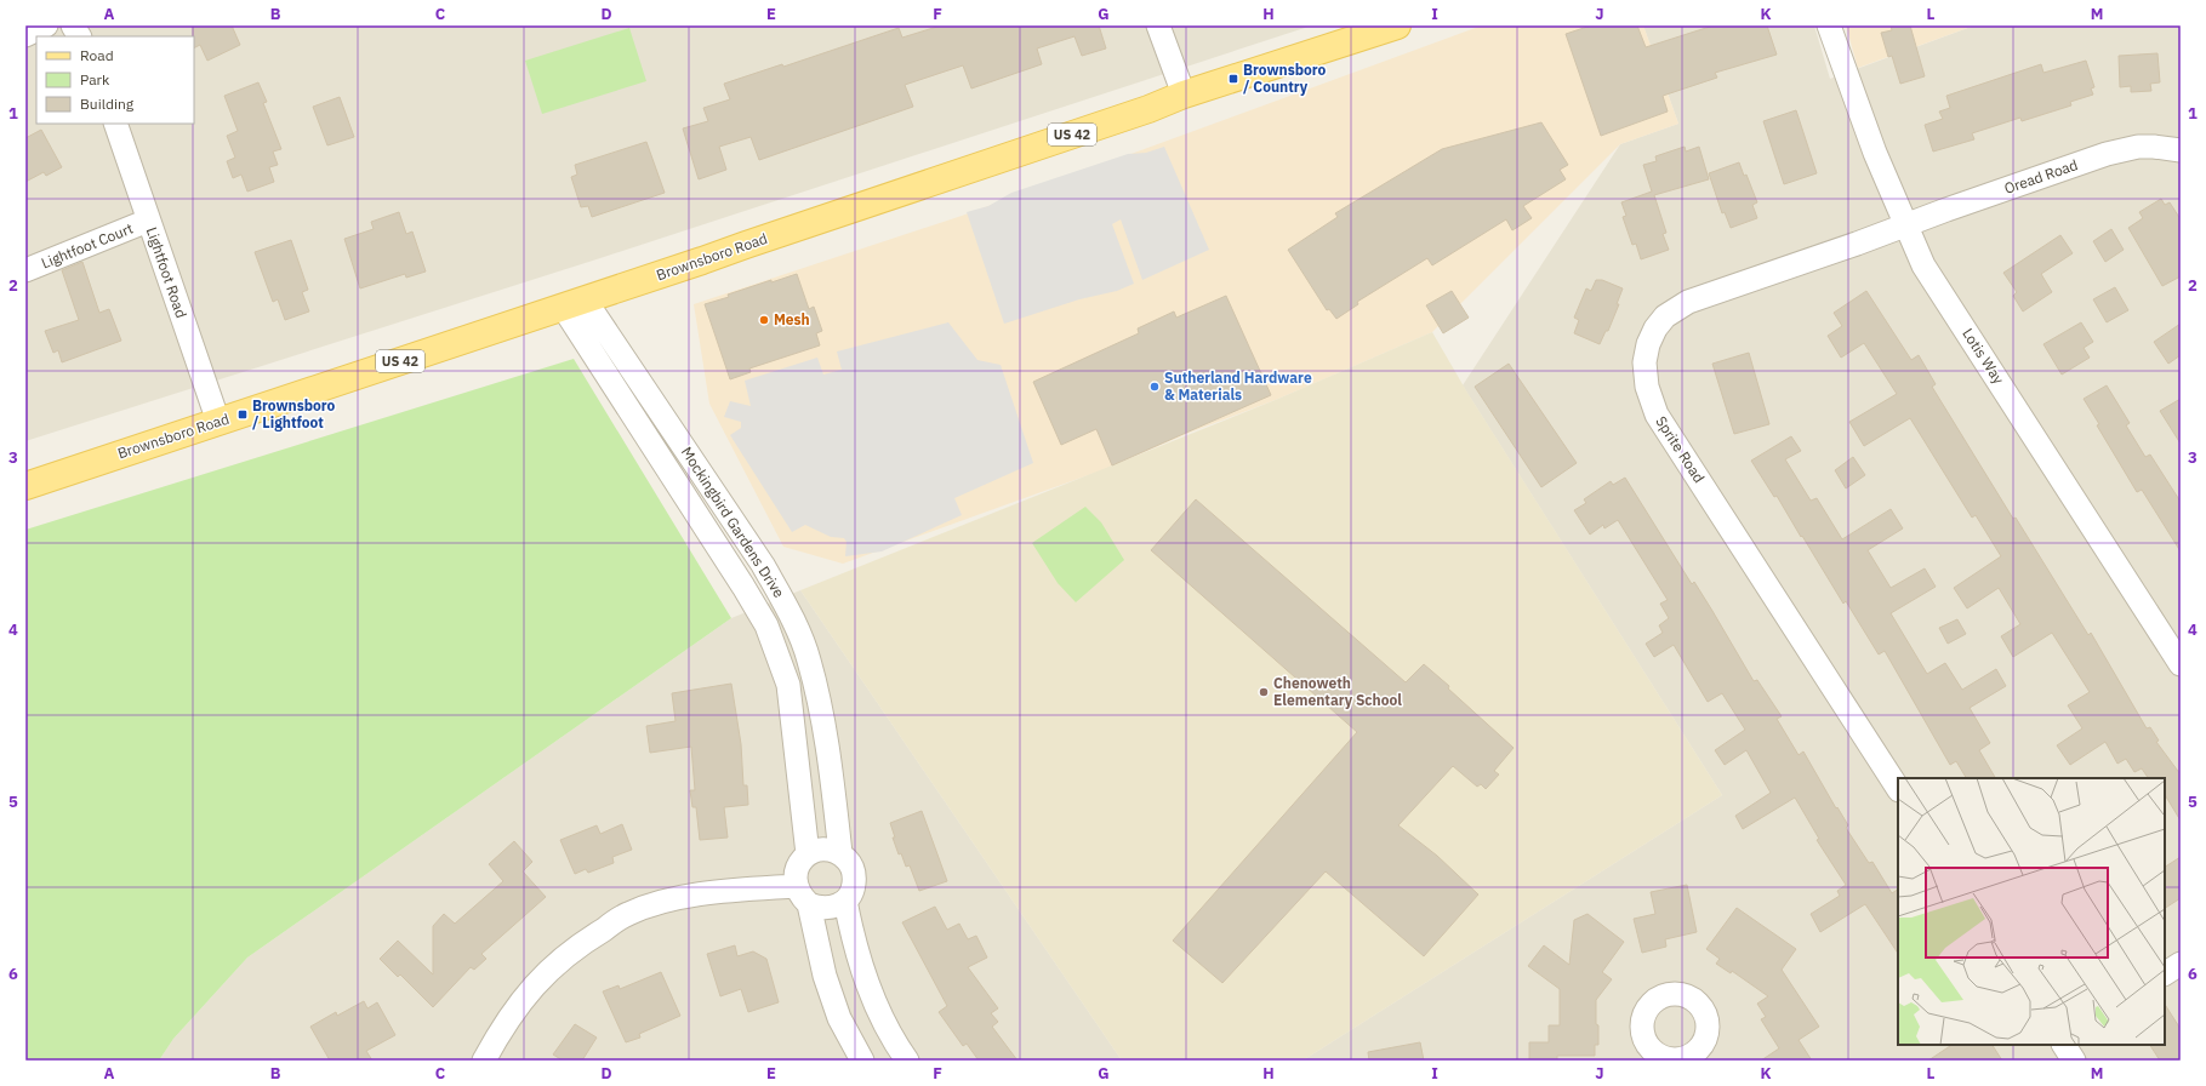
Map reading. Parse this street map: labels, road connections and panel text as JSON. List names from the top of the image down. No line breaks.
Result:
{"streets":{"main road":["US 42","Brownsboro Road"],"street":["Oread Road","Lightfoot Court","Lightfoot Road","Lotis Way","Sprite Road","Mockingbird Gardens Drive"]},"crossings":[["Oread Road","Lotis Way"],["Oread Road","Sprite Road"],["Lightfoot Court","Lightfoot Road"],["Brownsboro Road","Lightfoot Road"],["Brownsboro Road","Mockingbird Gardens Drive"],["Lotis Way","Sprite Road"]],"places":{"transit":["Brownsboro / Country","Brownsboro / Lightfoot"],"other":["Mesh","Sutherland Hardware & Materials","Chenoweth Elementary School"]},"legend":["Road","Park","Building"],"grid":{"columns":["A","B","C","D","E","F","G","H","I","J","K","L","M"],"rows":["1","2","3","4","5","6"]}}
